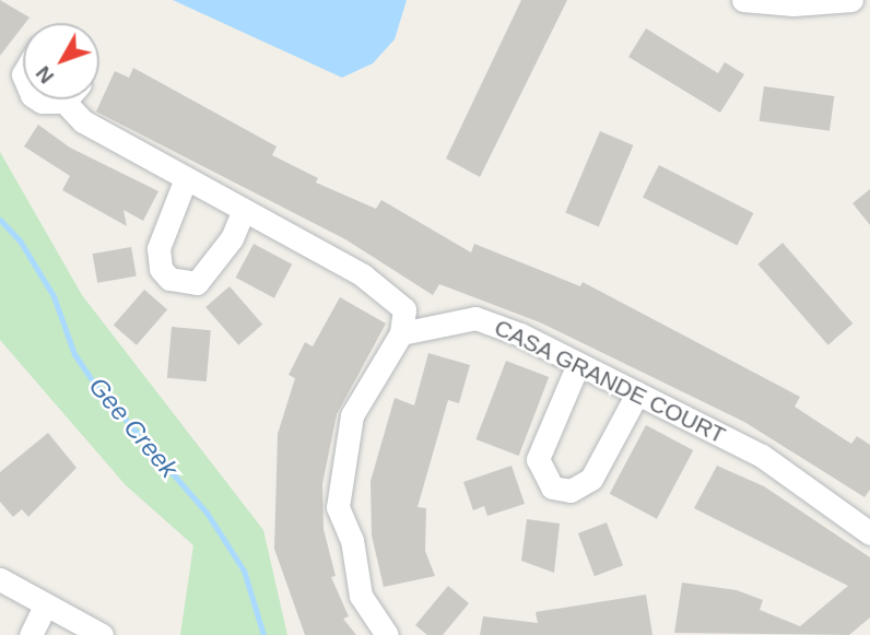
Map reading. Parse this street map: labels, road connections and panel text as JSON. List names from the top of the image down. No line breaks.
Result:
{"streets":{"street":["CASA GRANDE COURT"]},"water":["Gee Creek"],"north":"bottom left"}
